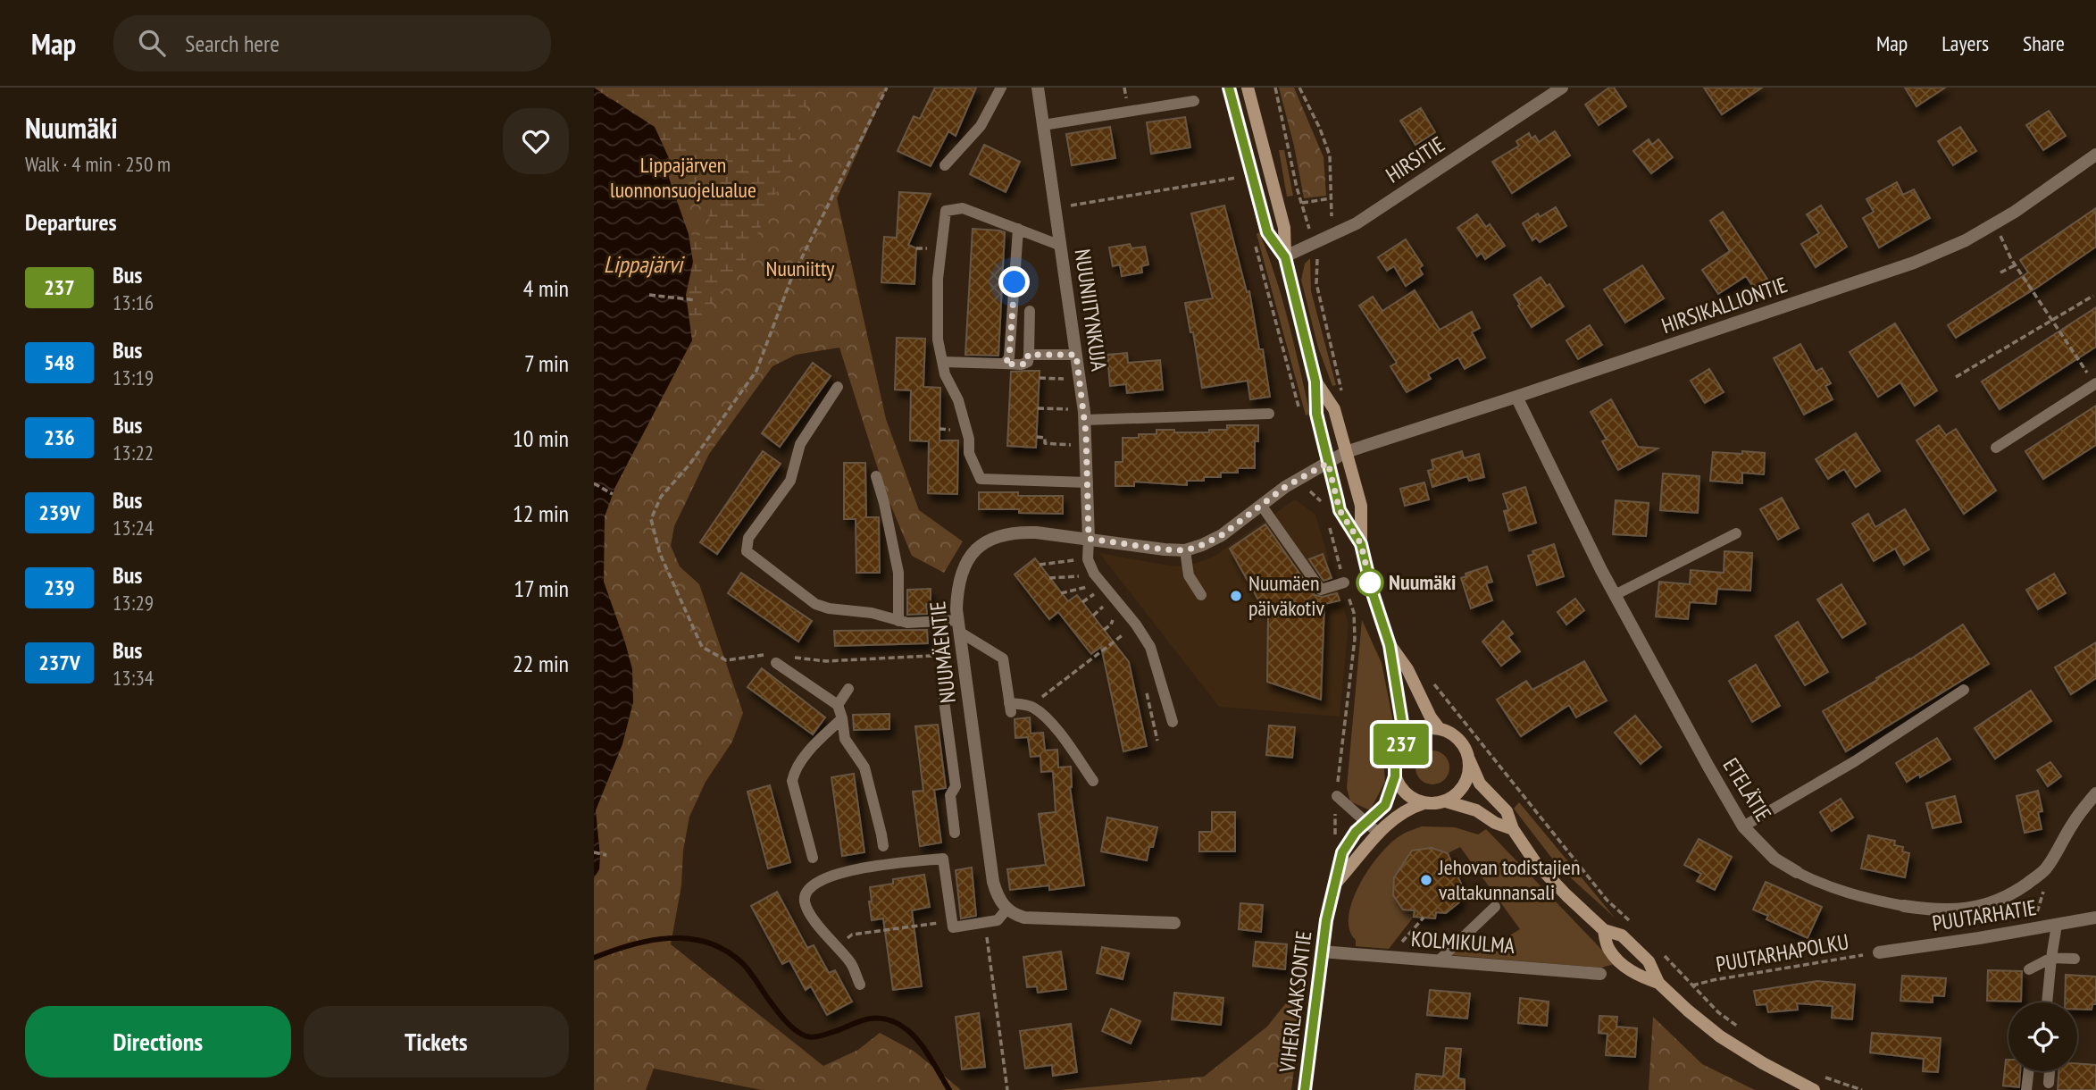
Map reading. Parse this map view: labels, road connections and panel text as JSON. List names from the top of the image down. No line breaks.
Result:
{"streets":{"main road":["VIHERLAAKSONTIE"],"street":["HIRSITIE","HIRSIKALLIONTIE","NUUNIITYNKUJA","NUUMÄENTIE","ETELÄTIE","PUUTARHATIE","KOLMIKULMA"],"path":["PUUTARHAPOLKU"]},"crossings":[["HIRSIKALLIONTIE","NUUMÄENTIE"],["HIRSIKALLIONTIE","ETELÄTIE"],["NUUNIITYNKUJA","NUUMÄENTIE"],["PUUTARHATIE","PUUTARHAPOLKU"],["KOLMIKULMA","VIHERLAAKSONTIE"]],"water":["Lippajärvi"],"parks":["Lippajärven luonnonsuojelualue","Nuuniitty"],"places":["Nuumäki","Nuumäen päiväkotiv","Jehovan todistajien valtakunnansali"],"lines":["bus line 237"],"page":{"header":"Map","search":"Search here","nav":["Map","Layers","Share"],"heading":[["Nuumäki","Walk · 4 min · 250 m"],"Departures"],"on_map":"237","list":[{"mark":"237","name":"Bus","note":"13:16","value":"4 min"},{"mark":"548","name":"Bus","note":"13:19","value":"7 min"},{"mark":"236","name":"Bus","note":"13:22","value":"10 min"},{"mark":"239V","name":"Bus","note":"13:24","value":"12 min"},{"mark":"239","name":"Bus","note":"13:29","value":"17 min"},{"mark":"237V","name":"Bus","note":"13:34","value":"22 min"}],"buttons":["Directions","Tickets"]}}
